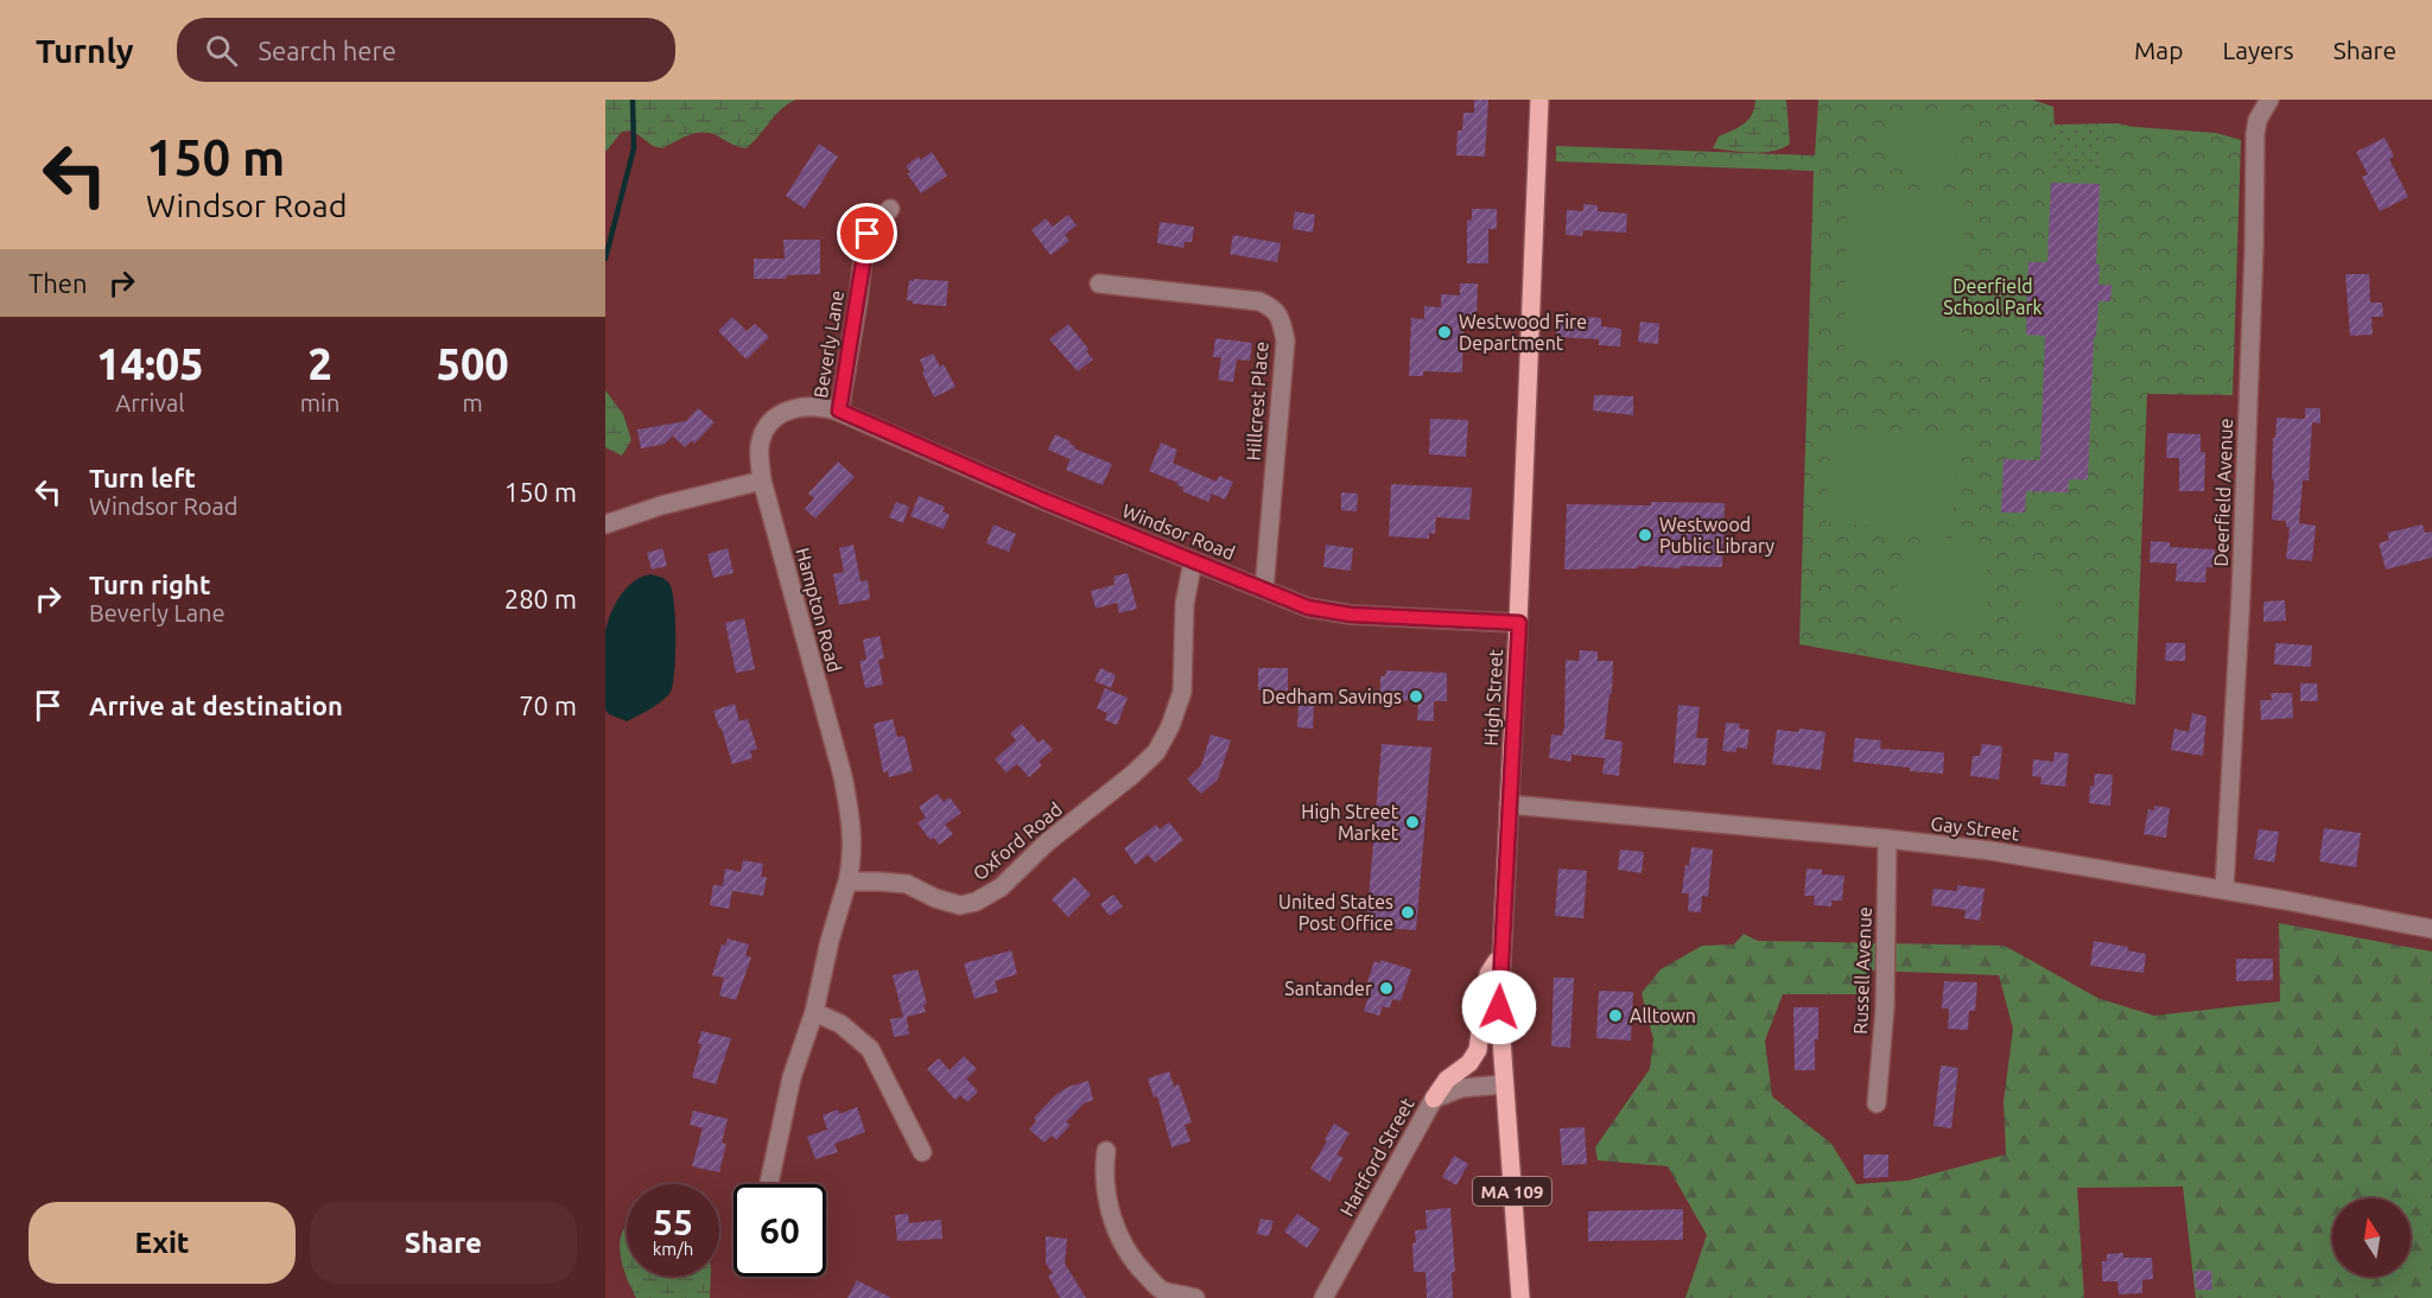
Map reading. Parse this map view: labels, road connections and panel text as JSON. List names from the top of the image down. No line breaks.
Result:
{"streets":{"main road":["High Street","MA 109"],"street":["Beverly Lane","Hillcrest Place","Deerfield Avenue","Windsor Road","Hampton Road","Gay Street","Oxford Road","Russell Avenue","Hartford Street"]},"crossings":[["Beverly Lane","Windsor Road"],["Beverly Lane","Hampton Road"],["Hillcrest Place","Windsor Road"],["Deerfield Avenue","Gay Street"],["Windsor Road","Hampton Road"],["Windsor Road","High Street"],["Windsor Road","Oxford Road"],["Hampton Road","Oxford Road"],["High Street","Gay Street"],["High Street","Hartford Street"],["Gay Street","Russell Avenue"]],"parks":["Deerfield School Park"],"places":["Westwood Fire Department","Westwood Public Library","Dedham Savings","High Street Market","United States Post Office","Santander","Alltown"],"north":"top","page":{"header":"Turnly","search":"Search here","nav":["Map","Layers","Share"],"turn":["150 m","Windsor Road"],"then":"Then","eta":["14:05","Arrival","2","min","500","m"],"list":[{"name":"Turn left","note":"Windsor Road","value":"150 m"},{"name":"Turn right","note":"Beverly Lane","value":"280 m"},{"name":"Arrive at destination","value":"70 m"}],"speed":"55 km/h","limit":"60","buttons":["Exit","Share"]}}
